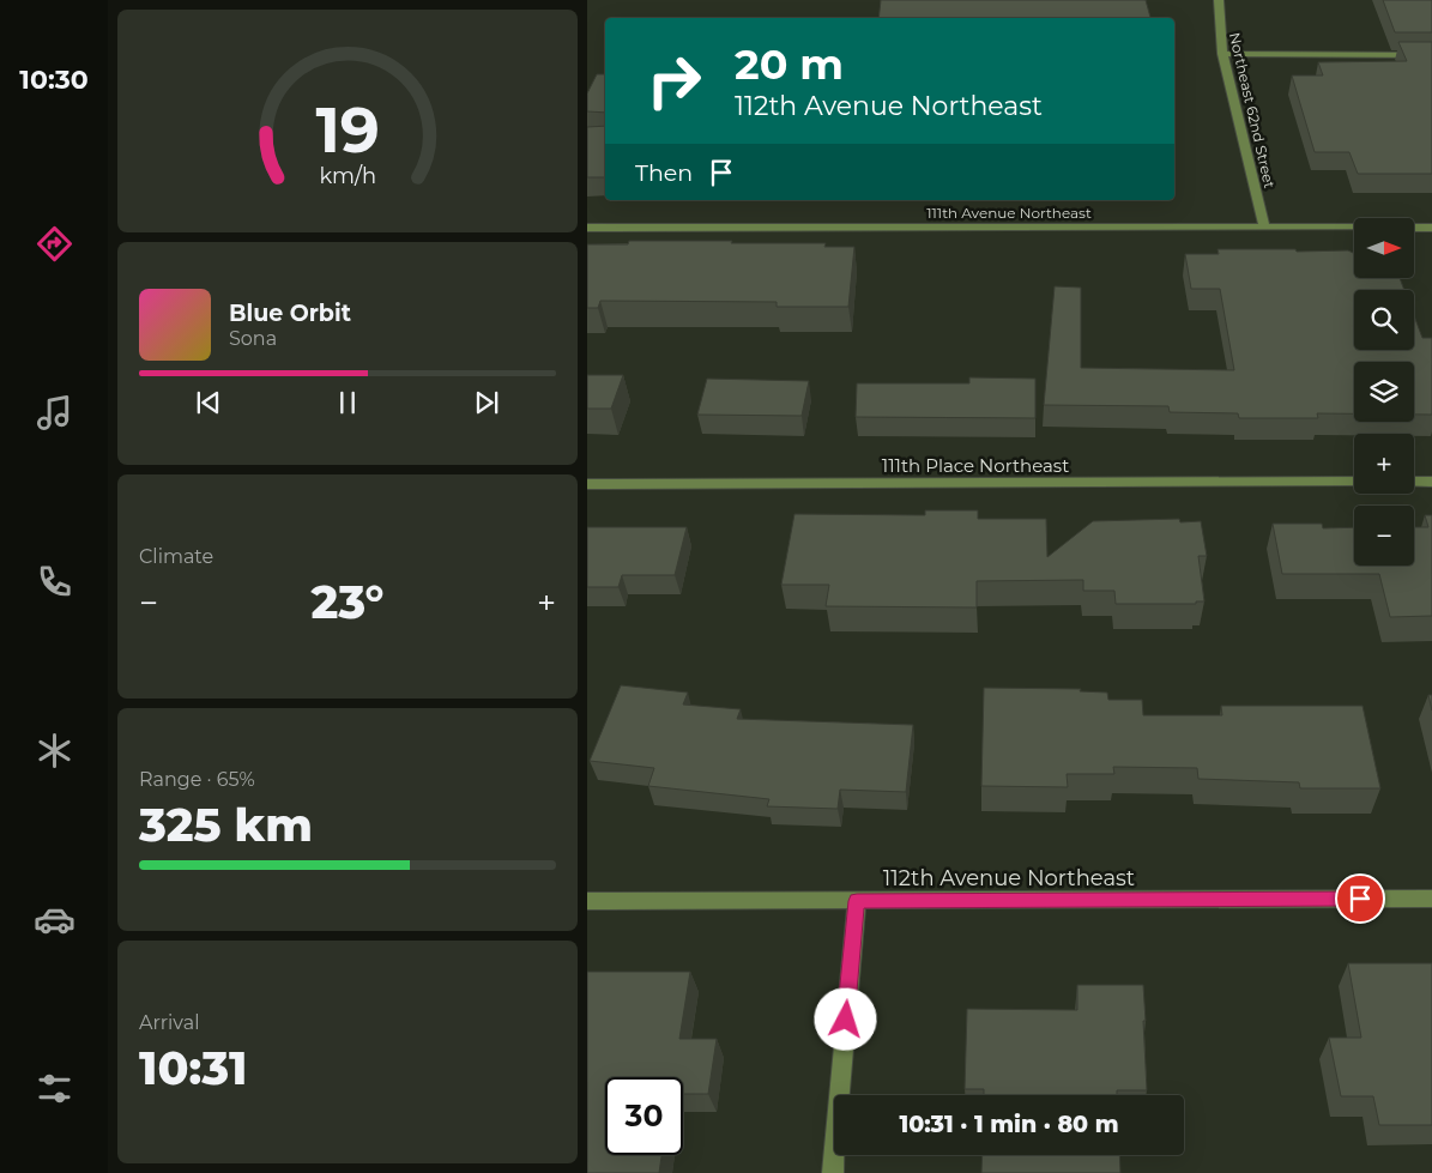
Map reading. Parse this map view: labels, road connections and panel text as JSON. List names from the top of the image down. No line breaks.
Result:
{"streets":{"street":["Northeast 62nd Street","111th Avenue Northeast","111th Place Northeast","112th Avenue Northeast"]},"crossings":[["Northeast 62nd Street","111th Avenue Northeast"]],"north":"right","page":{"tabs":"10:30","turn":["20 m","112th Avenue Northeast"],"then":"Then","map_buttons":["+","−"],"song":["Blue Orbit","Sona"],"tile":["Climate",["Range · 65%","325 km"],["Arrival","10:31"]],"heat":["−","23°","+"],"limit":"30","trip":"10:31 · 1 min · 80 m","gauge":["19","km/h"]}}
